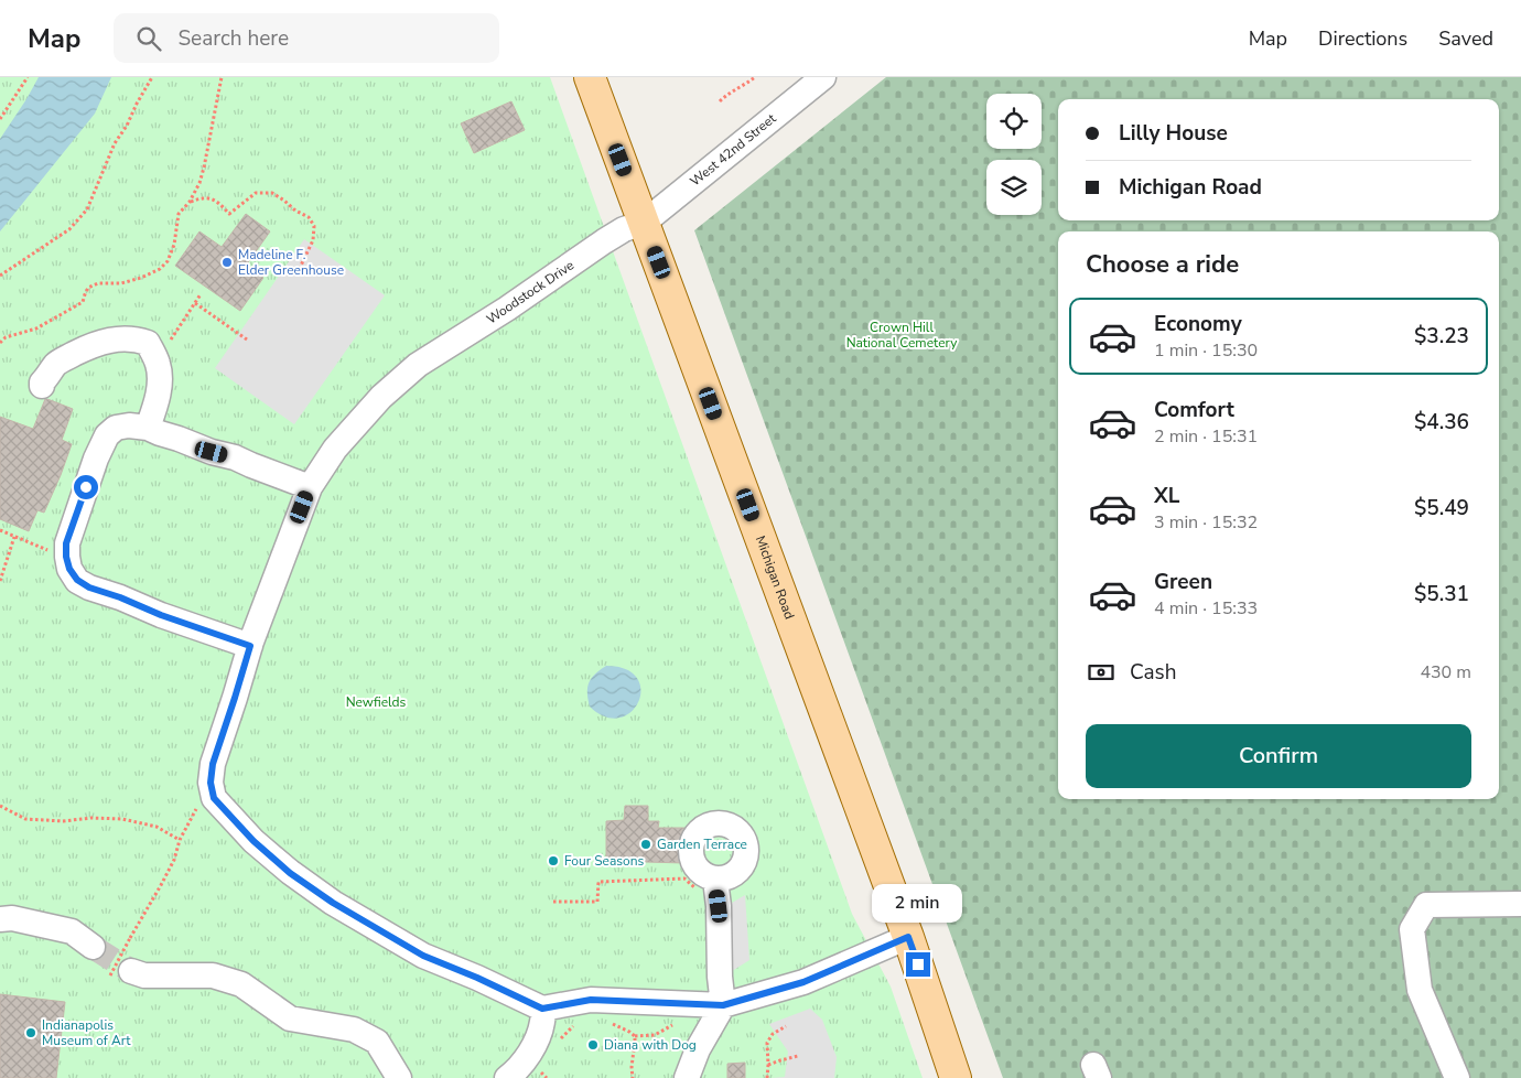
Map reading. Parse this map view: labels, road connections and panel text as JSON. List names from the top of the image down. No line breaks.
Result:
{"streets":{"main road":["Michigan Road"],"street":["West 42nd Street","Woodstock Drive"]},"crossings":[["West 42nd Street","Woodstock Drive"],["West 42nd Street","Michigan Road"],["Woodstock Drive","Michigan Road"]],"parks":["Crown Hill National Cemetery","Newfields"],"places":["Madeline F. Elder Greenhouse","Garden Terrace","Four Seasons","Indianapolis Museum of Art","Diana with Dog"],"page":{"header":"Map","search":"Search here","nav":["Map","Directions","Saved"],"banner":["Lilly House","Michigan Road"],"heading":"Choose a ride","list":[{"name":"Economy","note":"1 min · 15:30","value":"$3.23"},{"name":"Comfort","note":"2 min · 15:31","value":"$4.36"},{"name":"XL","note":"3 min · 15:32","value":"$5.49"},{"name":"Green","note":"4 min · 15:33","value":"$5.31"}],"pay":["Cash","430 m"],"buttons":"Confirm","bubble":"2 min"}}
